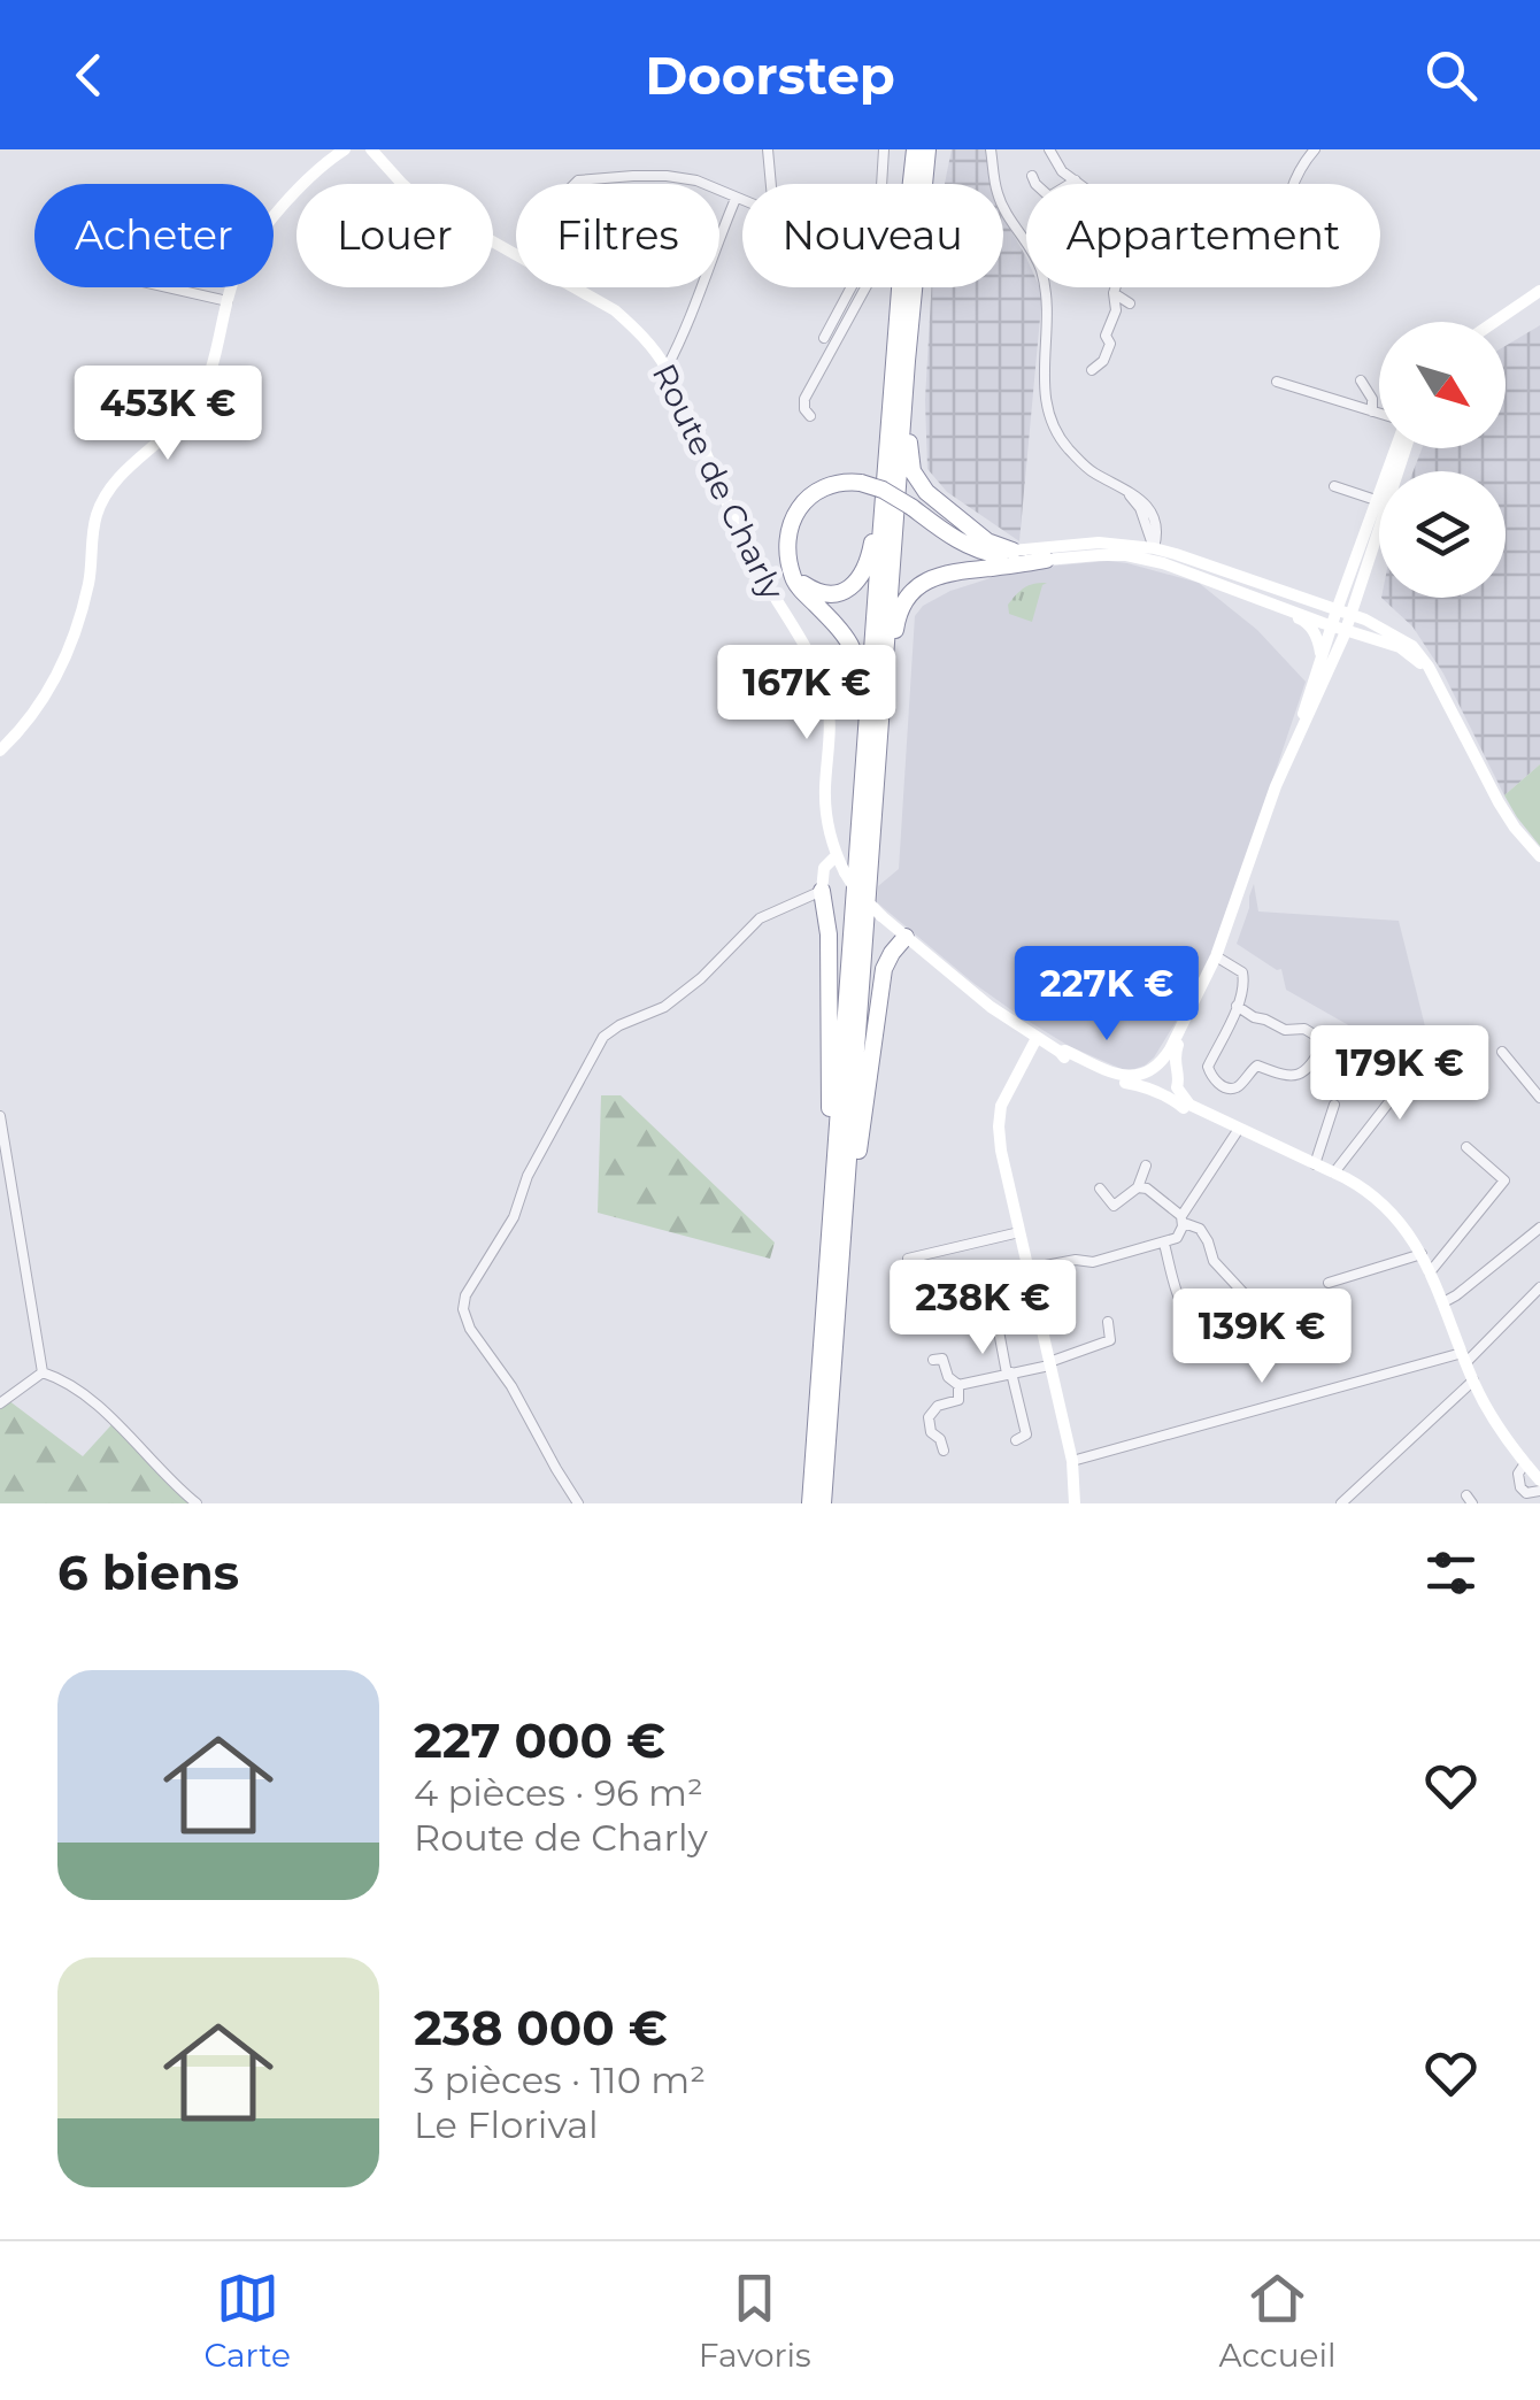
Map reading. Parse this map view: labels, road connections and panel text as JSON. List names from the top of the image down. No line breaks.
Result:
{"streets":{"street":["Route de Charly"]},"north":"bottom right","page":{"header":"Doorstep","chip":["Acheter","Louer","Filtres","Nouveau","Appartement"],"price":["453K €","167K €","227K €","179K €","238K €","139K €"],"heading":"6 biens","list":[{"name":"227 000 €","note":"4 pièces · 96 m² · Route de Charly"},{"name":"238 000 €","note":"3 pièces · 110 m² · Le Florival"}],"tabs":["Carte","Favoris","Accueil"]}}
